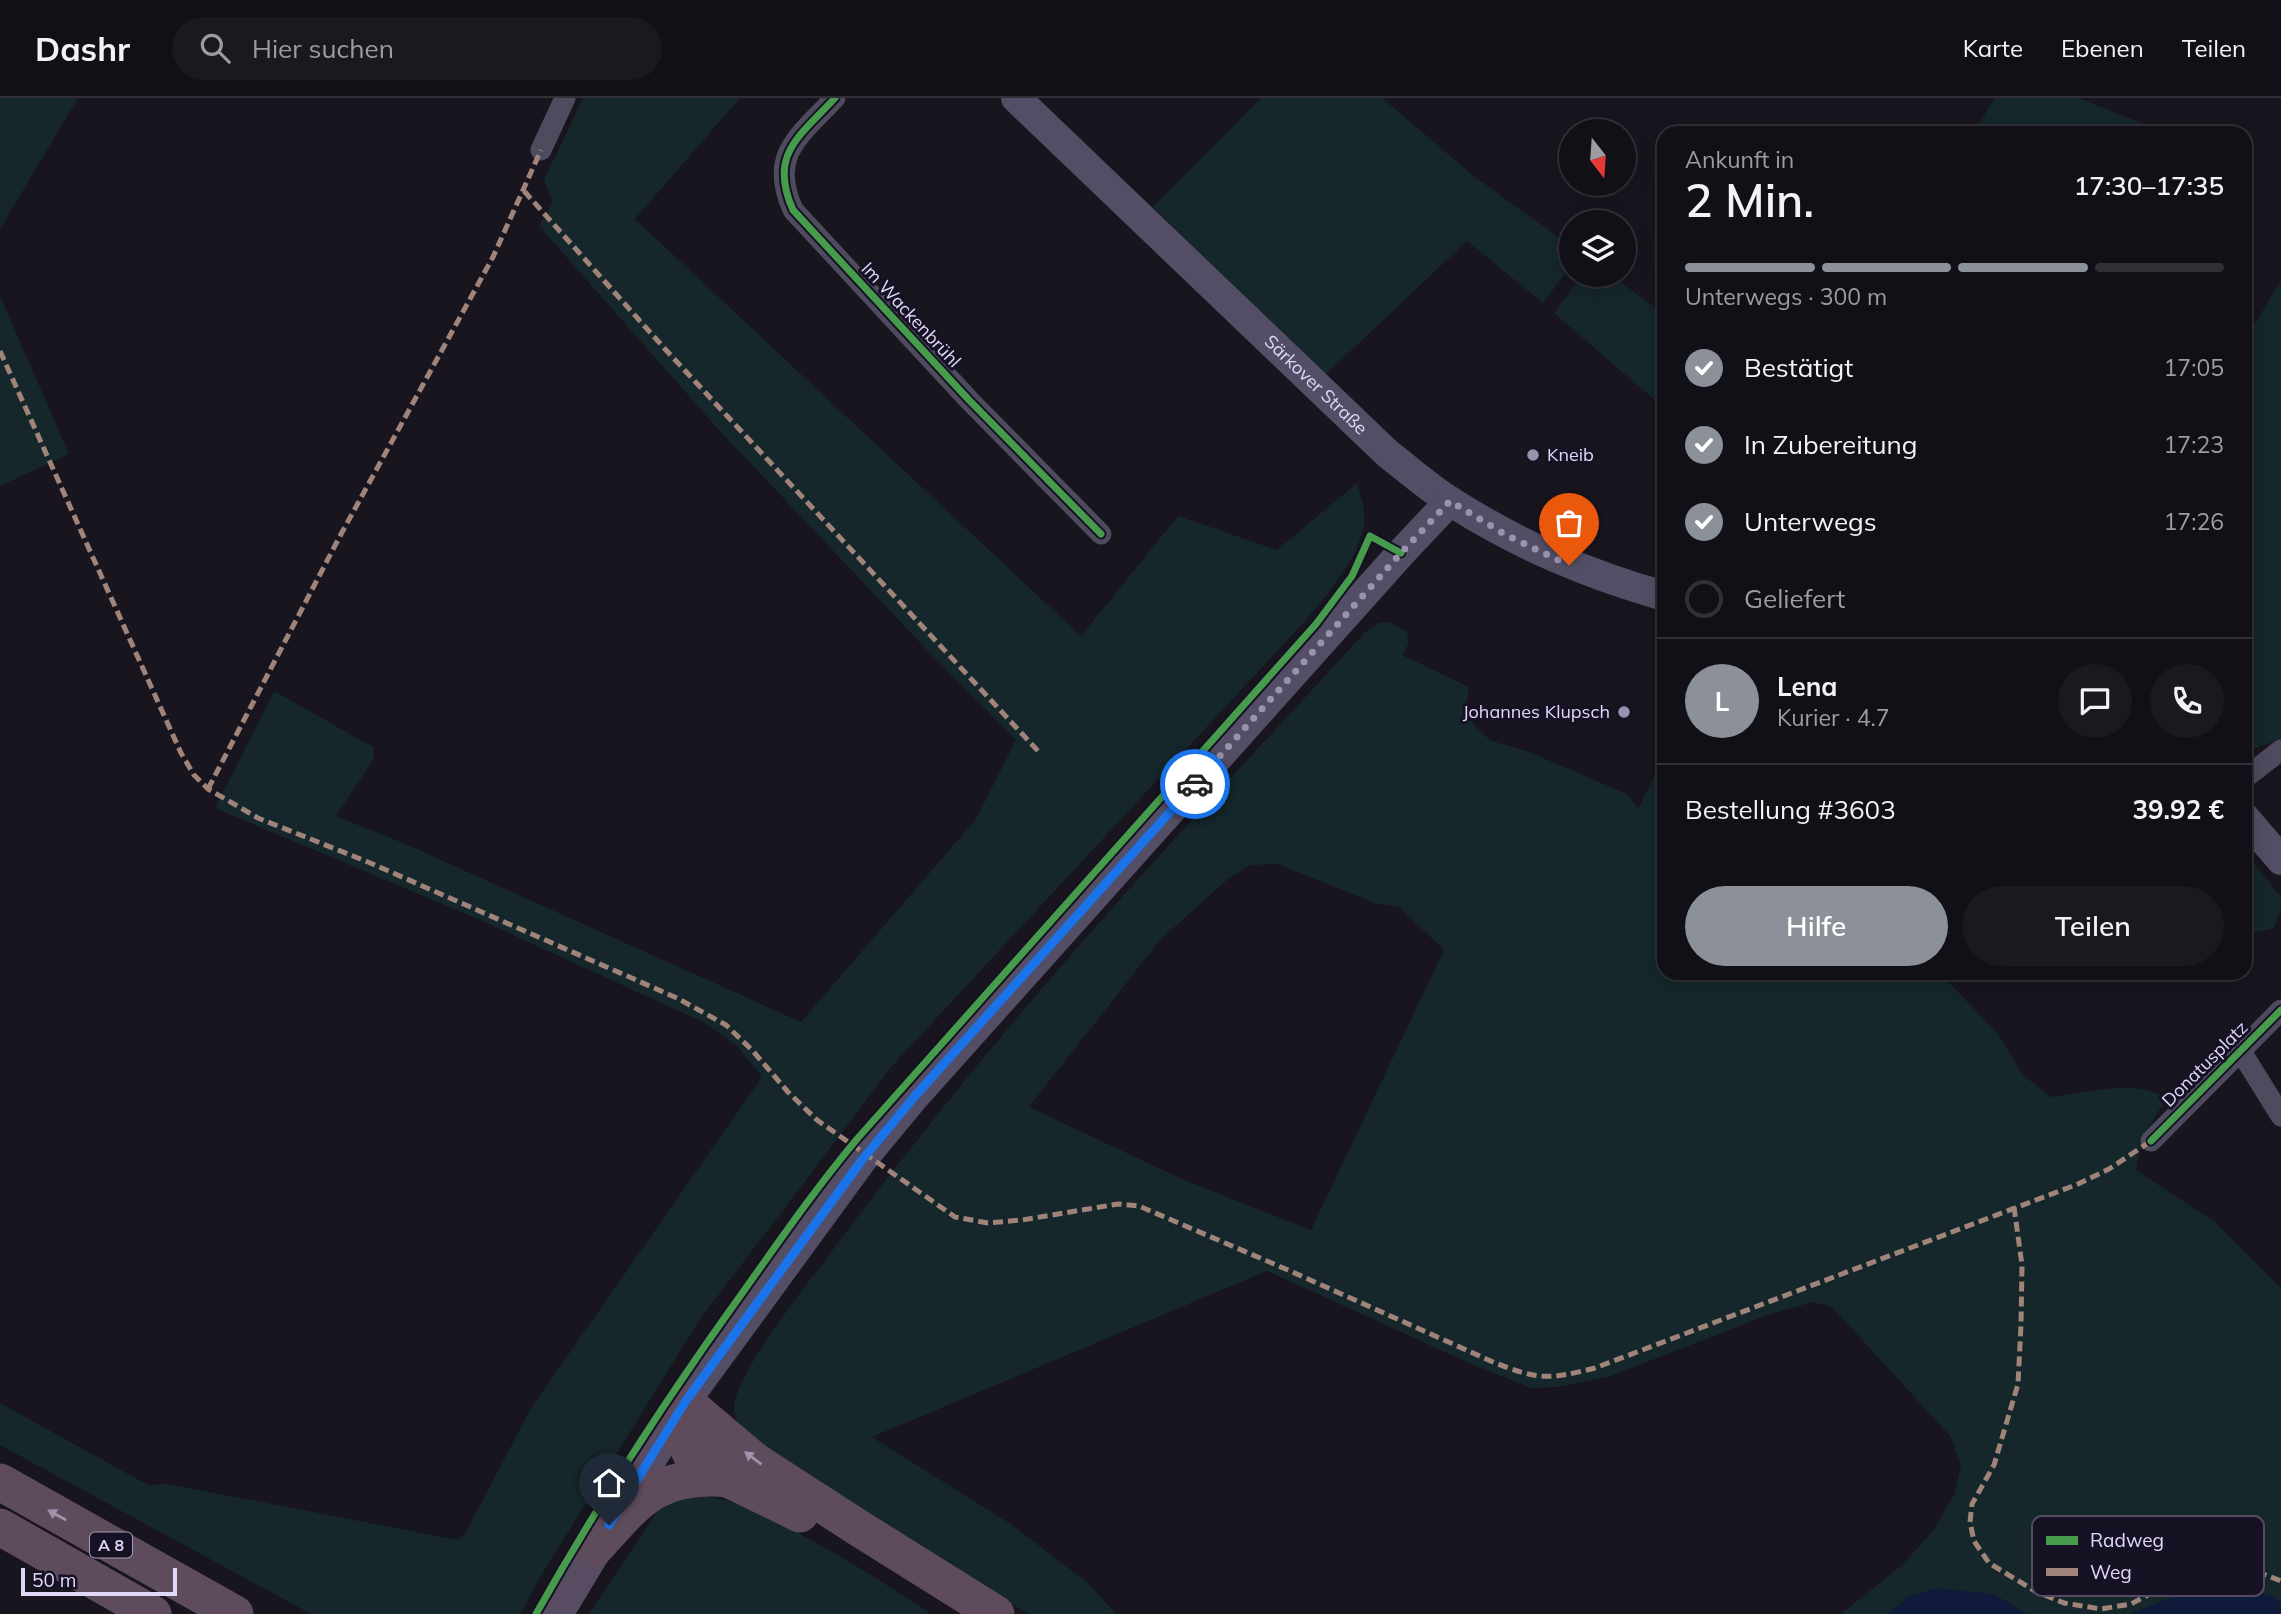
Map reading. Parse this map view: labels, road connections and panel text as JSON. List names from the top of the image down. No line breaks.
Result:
{"streets":{"highway":["A 8"],"main road":["Särkover Straße"],"street":["Im Wackenbrühl","Donatusplatz"]},"places":["Kneib","Johannes Klupsch"],"legend":["Radweg","Weg"],"scale_bar":"50 m","north":"bottom","page":{"header":"Dashr","search":"Hier suchen","nav":["Karte","Ebenen","Teilen"],"heading":["2 Min.","Ankunft in","17:30–17:35"],"panel":["Lena","Kurier · 4.7","Bestellung #3603","39.92 €"],"bar":"Unterwegs · 300 m","list":[["Bestätigt","17:05"],["In Zubereitung","17:23"],["Unterwegs","17:26"],"Geliefert"],"round":"L","buttons":["Hilfe","Teilen"],"scale":"50 m"}}
